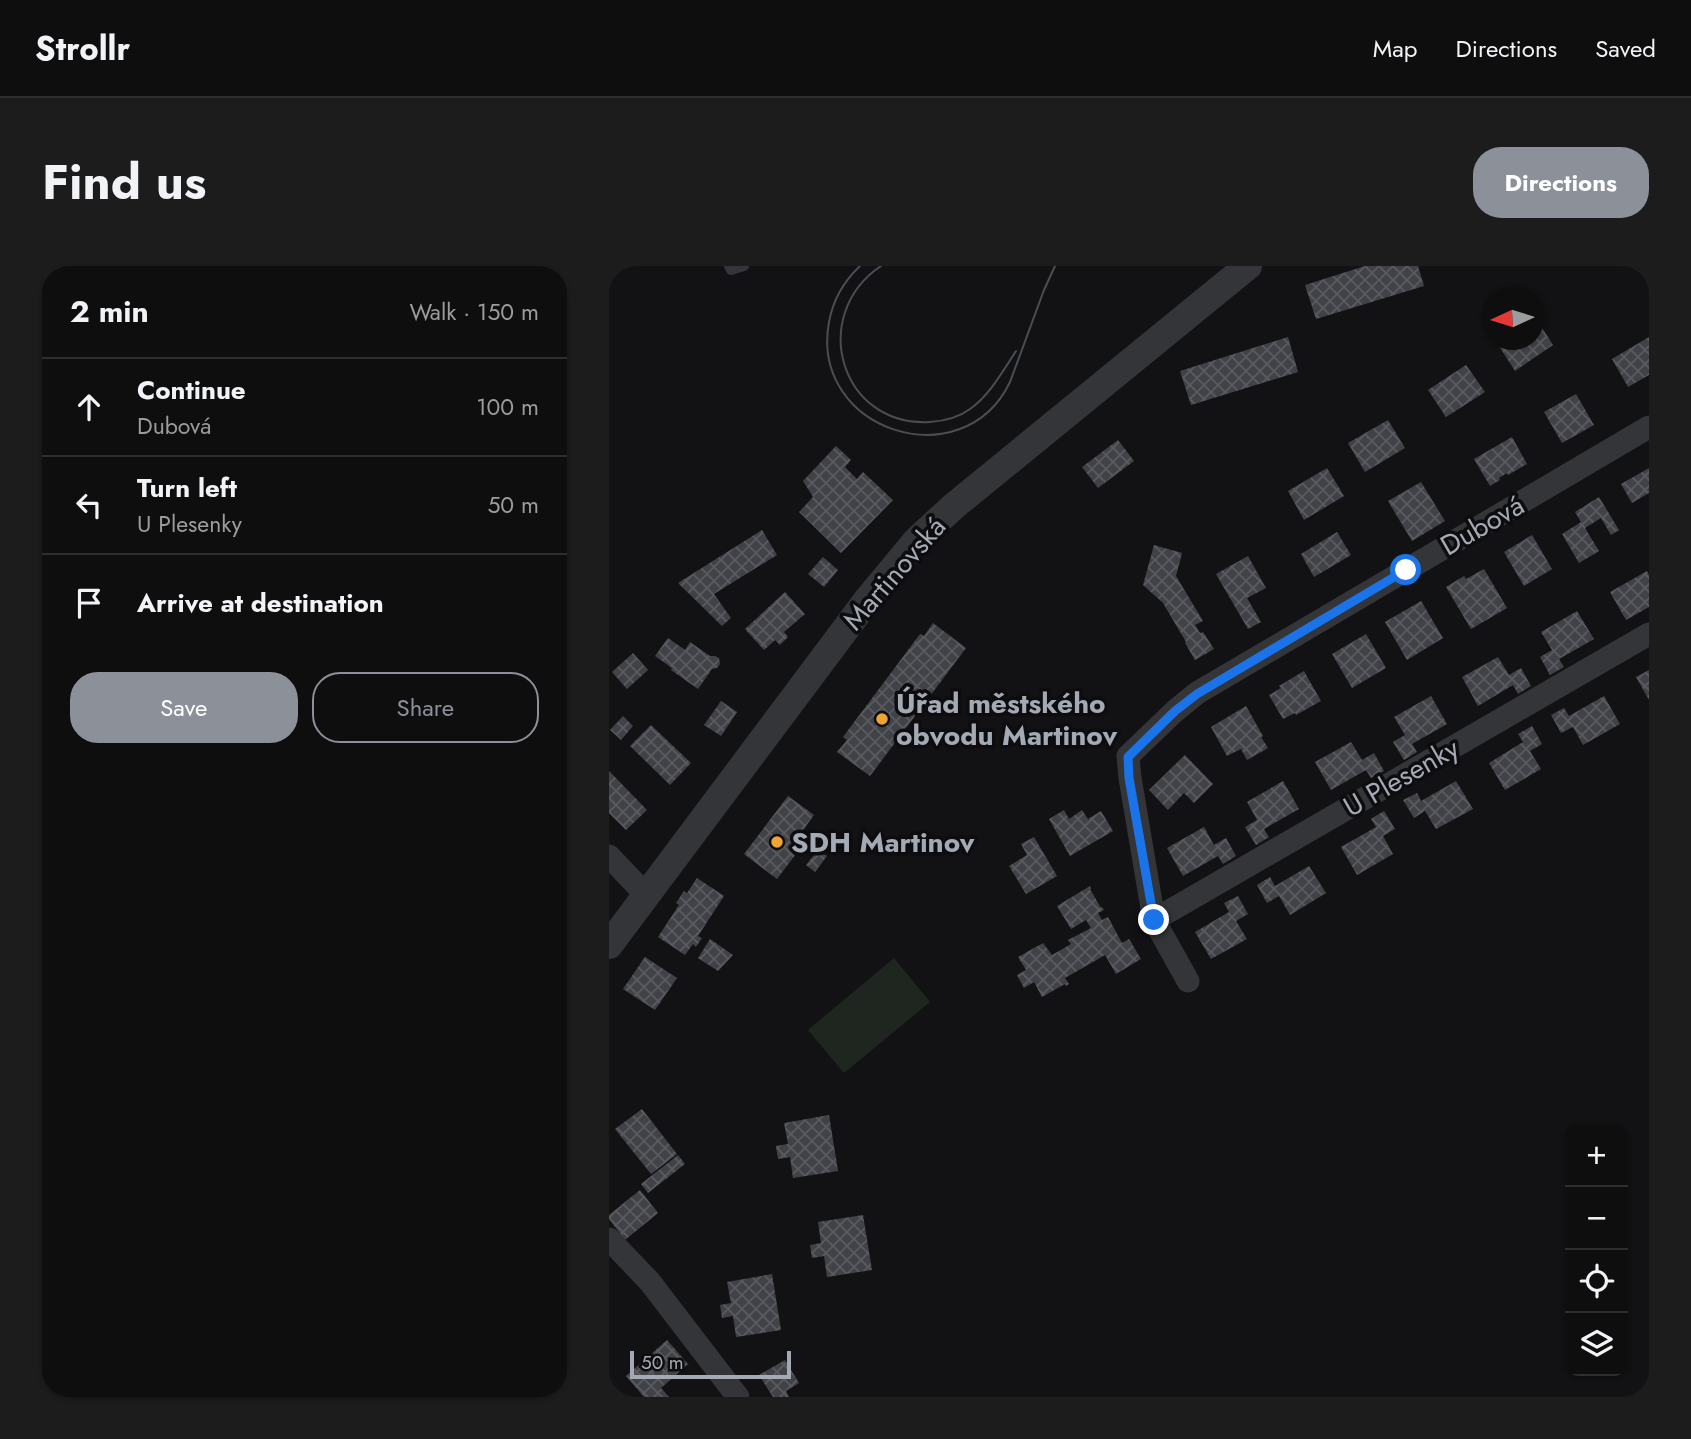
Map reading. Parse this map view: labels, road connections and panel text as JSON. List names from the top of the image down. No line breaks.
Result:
{"streets":{"street":["Dubová","Martinovská","U Plesenky"]},"crossings":[["Dubová","U Plesenky"]],"places":["Úřad městského obvodu Martinov","SDH Martinov"],"scale_bar":"50 m","north":"left","page":{"header":"Strollr","nav":["Map","Directions","Saved"],"title":"Find us","buttons":["Directions",["Save","Share"]],"heading":["2 min","Walk · 150 m"],"list":[["Continue","Dubová","100 m"],["Turn left","U Plesenky","50 m"],"Arrive at destination"],"map_buttons":["+","−"],"scale":"50 m"}}
